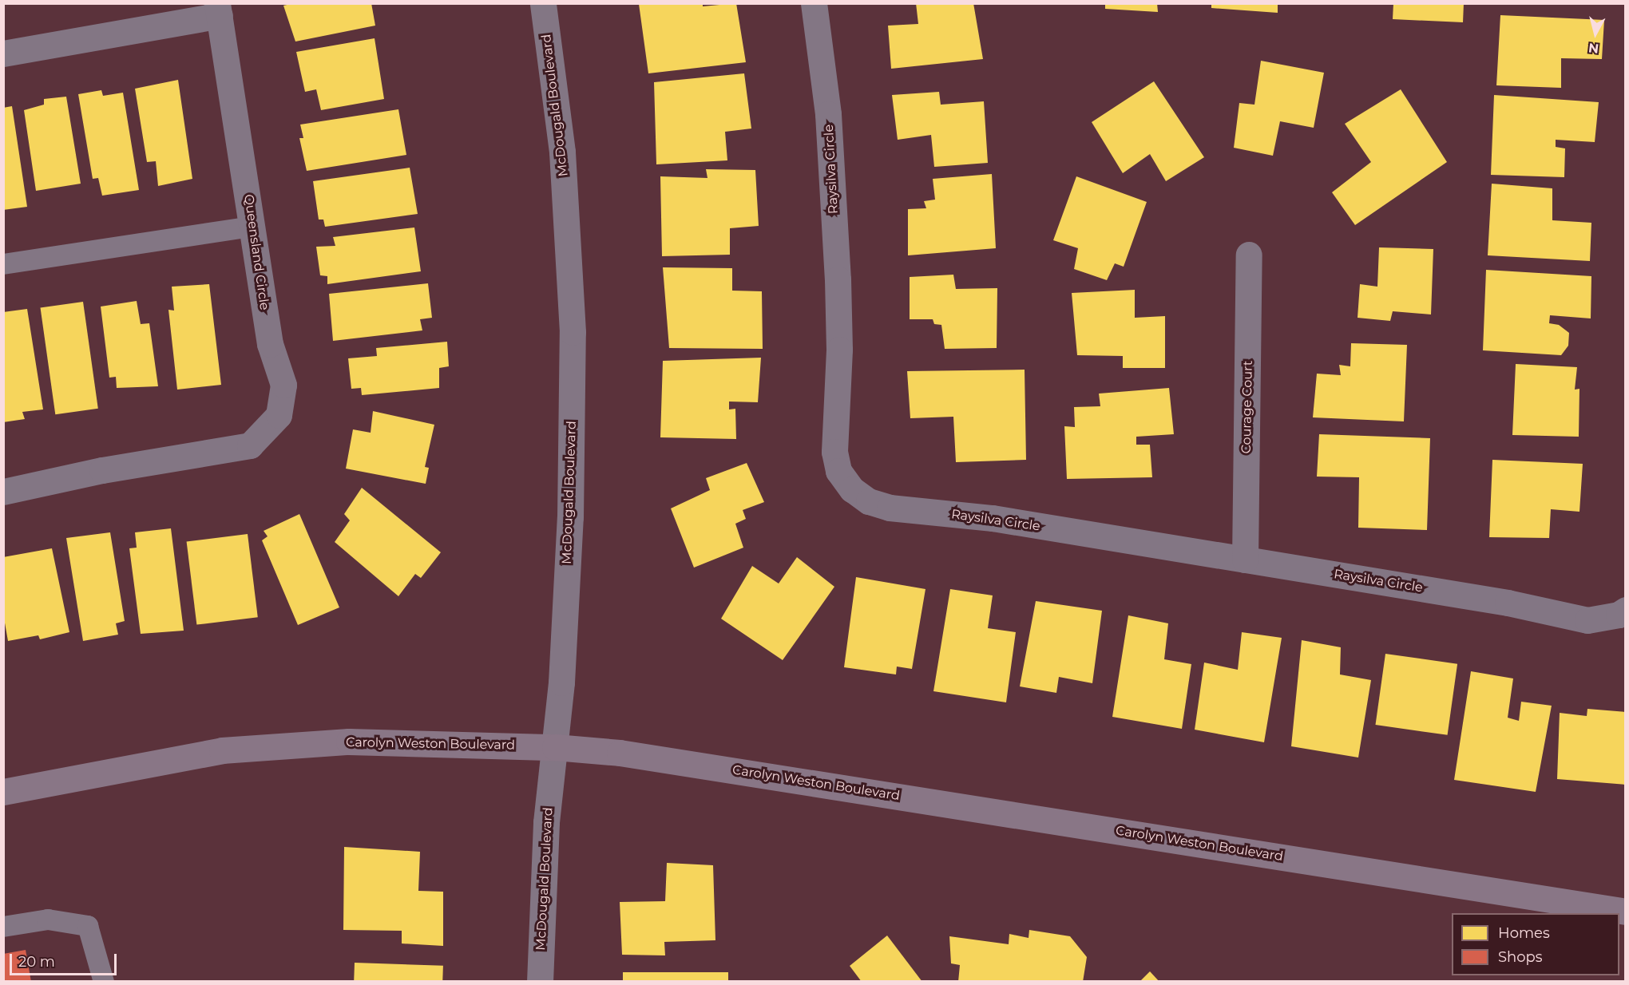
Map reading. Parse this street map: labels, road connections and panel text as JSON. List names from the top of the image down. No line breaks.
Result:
{"streets":{"street":["McDougald Boulevard","Raysilva Circle","Queensland Circle","Courage Court","Carolyn Weston Boulevard"]},"crossings":[["McDougald Boulevard","Carolyn Weston Boulevard"],["Raysilva Circle","Courage Court"]],"legend":["Homes","Shops"],"scale_bar":"20 m","north":"bottom"}
